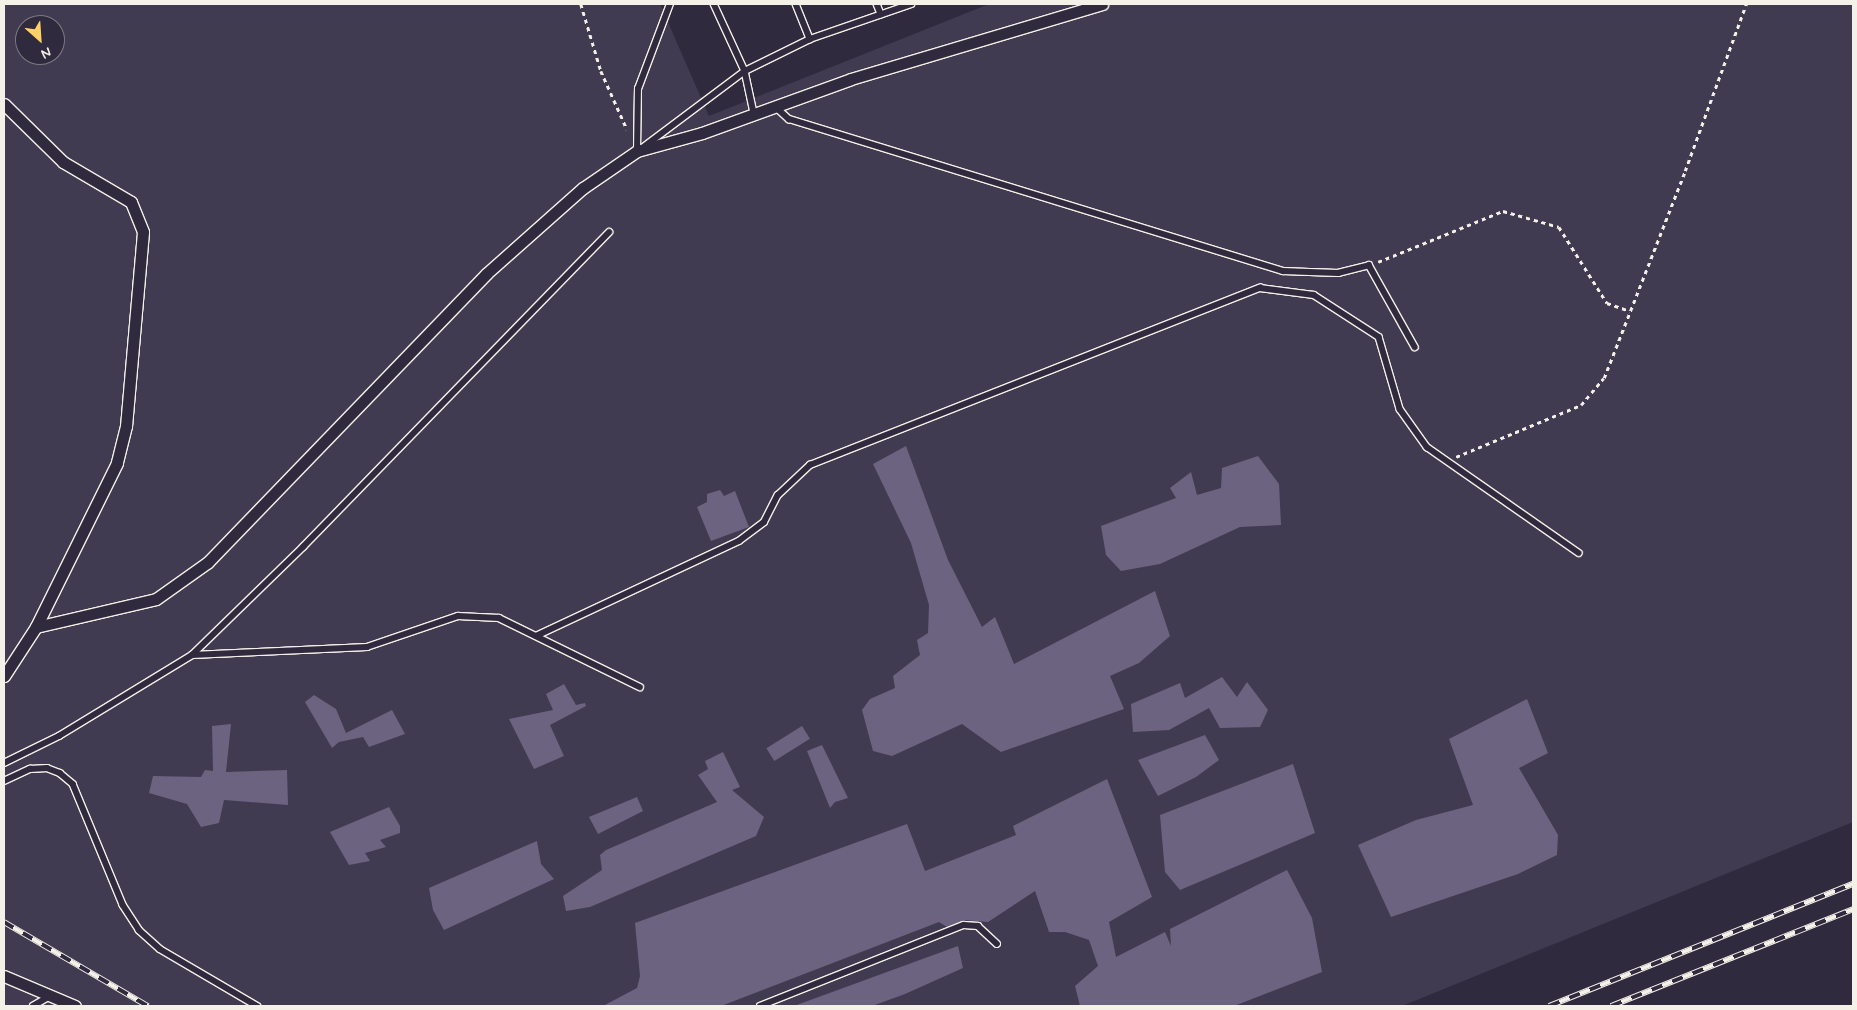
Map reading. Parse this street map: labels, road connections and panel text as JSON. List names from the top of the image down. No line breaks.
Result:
{"north":"bottom right"}
